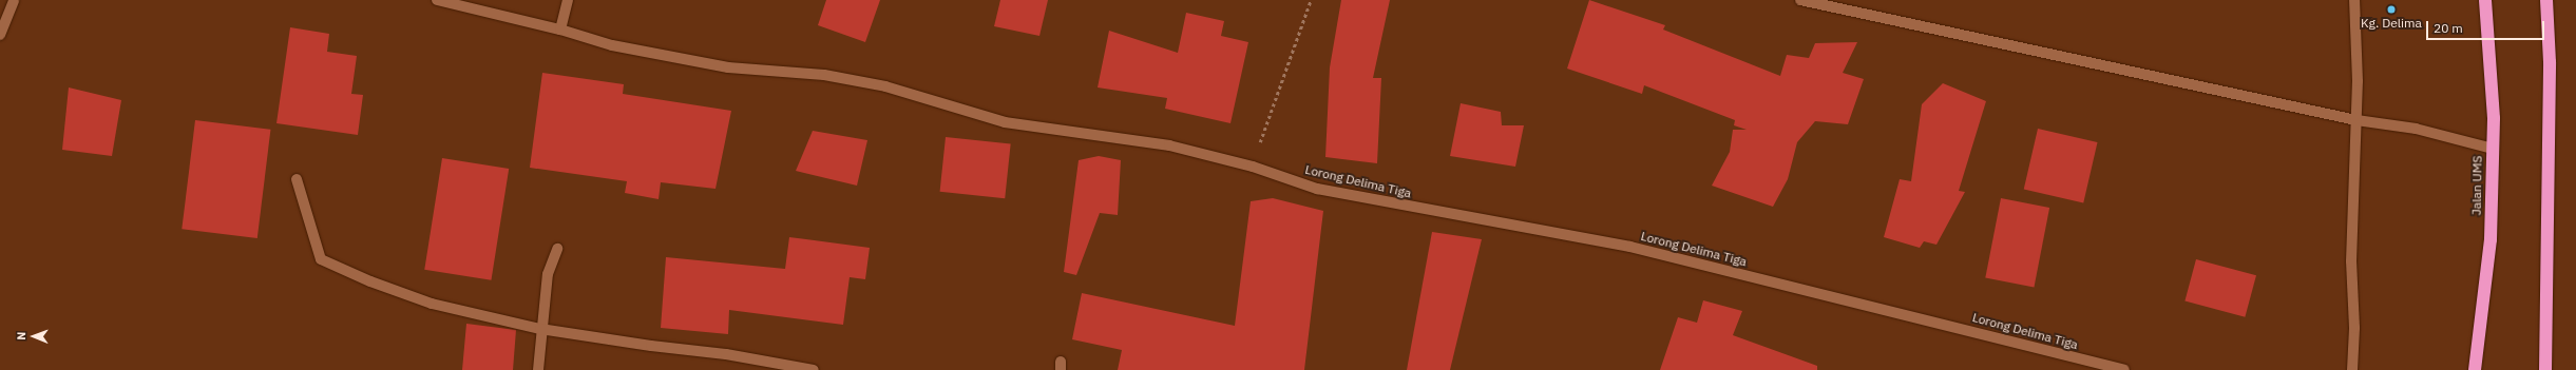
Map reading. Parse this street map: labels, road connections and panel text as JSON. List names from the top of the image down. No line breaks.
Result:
{"streets":{"highway":["Jalan UMS"],"street":["Lorong Delima Tiga"]},"places":["Kg. Delima"],"scale_bar":"20 m","north":"left"}
